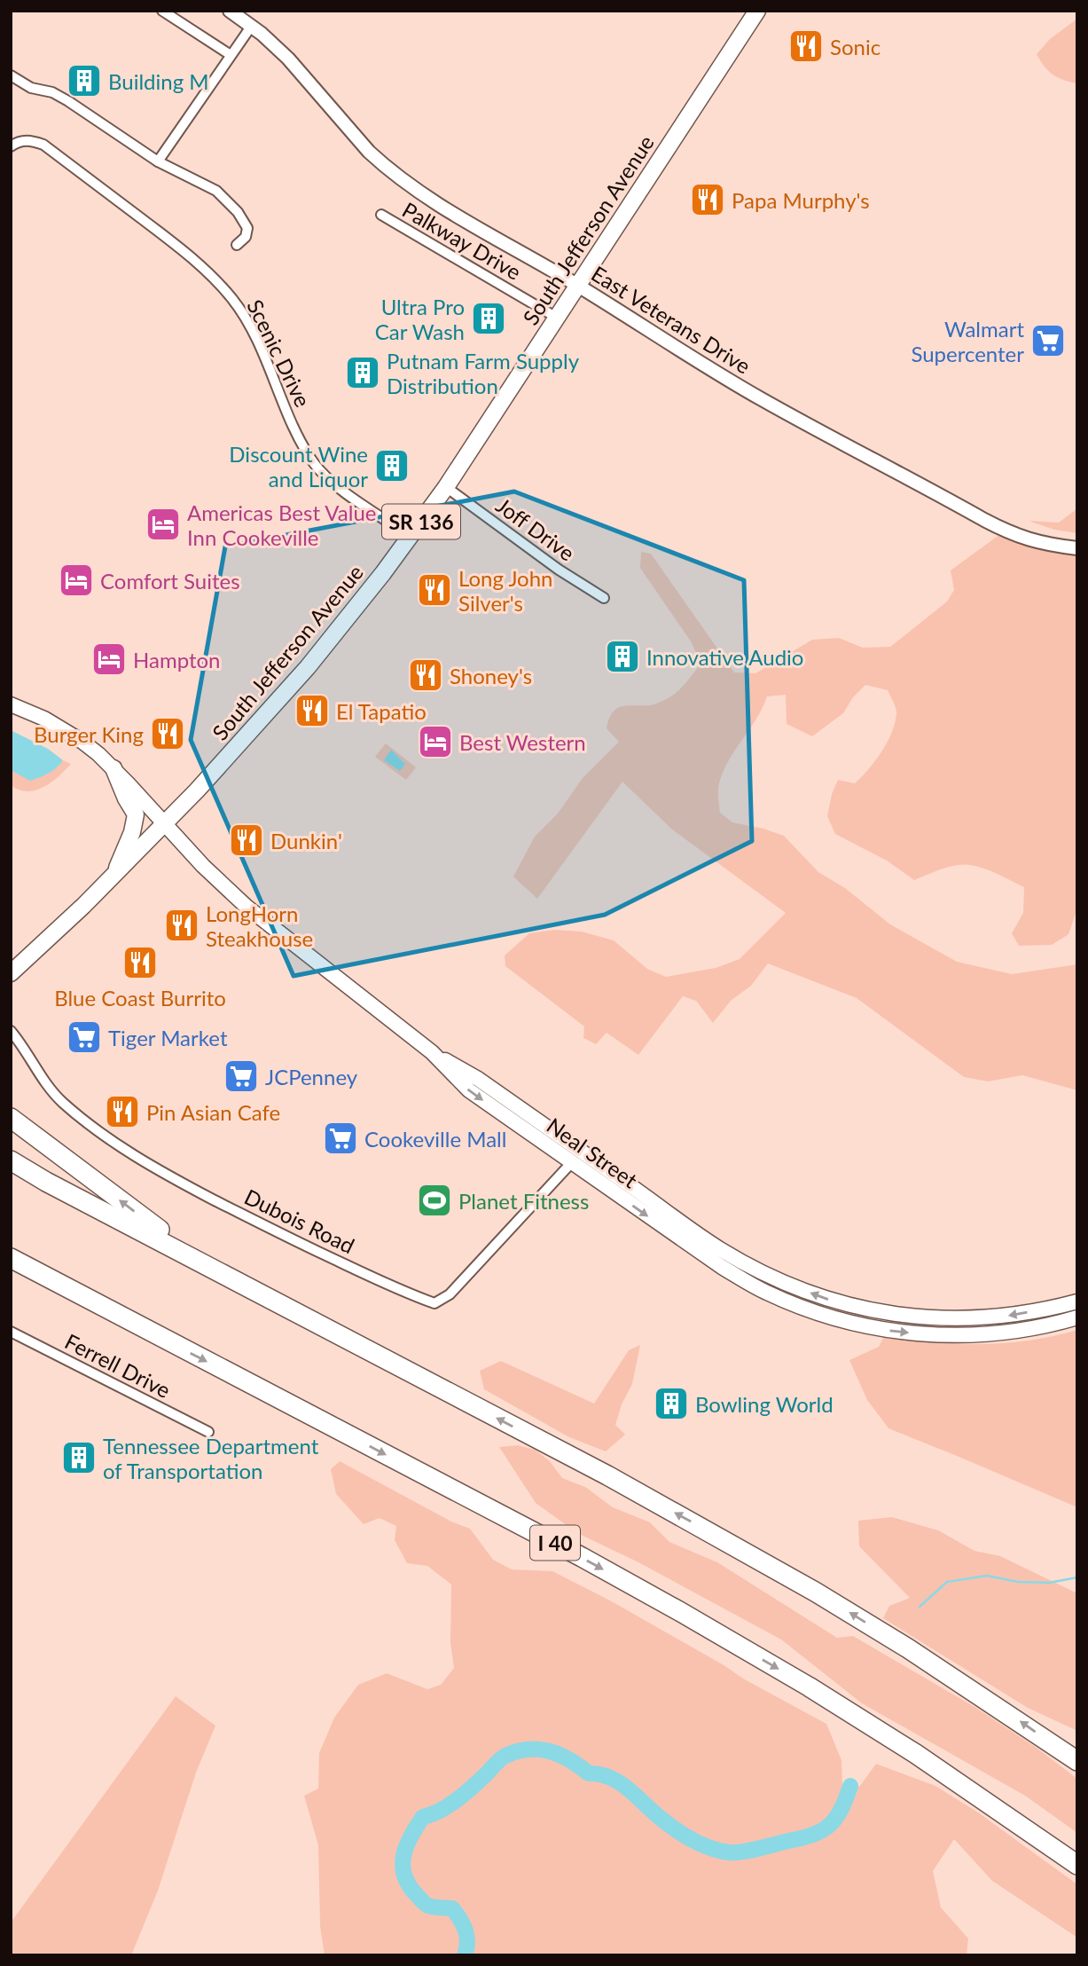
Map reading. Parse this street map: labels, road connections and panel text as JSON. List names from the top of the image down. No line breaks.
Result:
{"streets":{"highway":["I 40"],"main road":["South Jefferson Avenue","SR 136","Neal Street"],"street":["Palkway Drive","East Veterans Drive","Scenic Drive","Joff Drive","Dubois Road","Ferrell Drive"]},"crossings":[["South Jefferson Avenue","Palkway Drive"],["South Jefferson Avenue","East Veterans Drive"],["South Jefferson Avenue","Scenic Drive"],["South Jefferson Avenue","Joff Drive"],["South Jefferson Avenue","Neal Street"],["Neal Street","Dubois Road"]],"places":{"restaurant":["Sonic","Papa Murphy's","Long John Silver's","Shoney's","El Tapatio","Burger King","Dunkin'","LongHorn Steakhouse","Blue Coast Burrito","Pin Asian Cafe"],"building":["Building M","Ultra Pro Car Wash","Putnam Farm Supply Distribution","Discount Wine and Liquor","Innovative Audio","Bowling World","Tennessee Department of Transportation"],"supermarket":["Walmart Supercenter","Tiger Market","JCPenney","Cookeville Mall"],"hotel":["Americas Best Value Inn Cookeville","Comfort Suites","Hampton","Best Western"],"sports":["Planet Fitness"]}}
